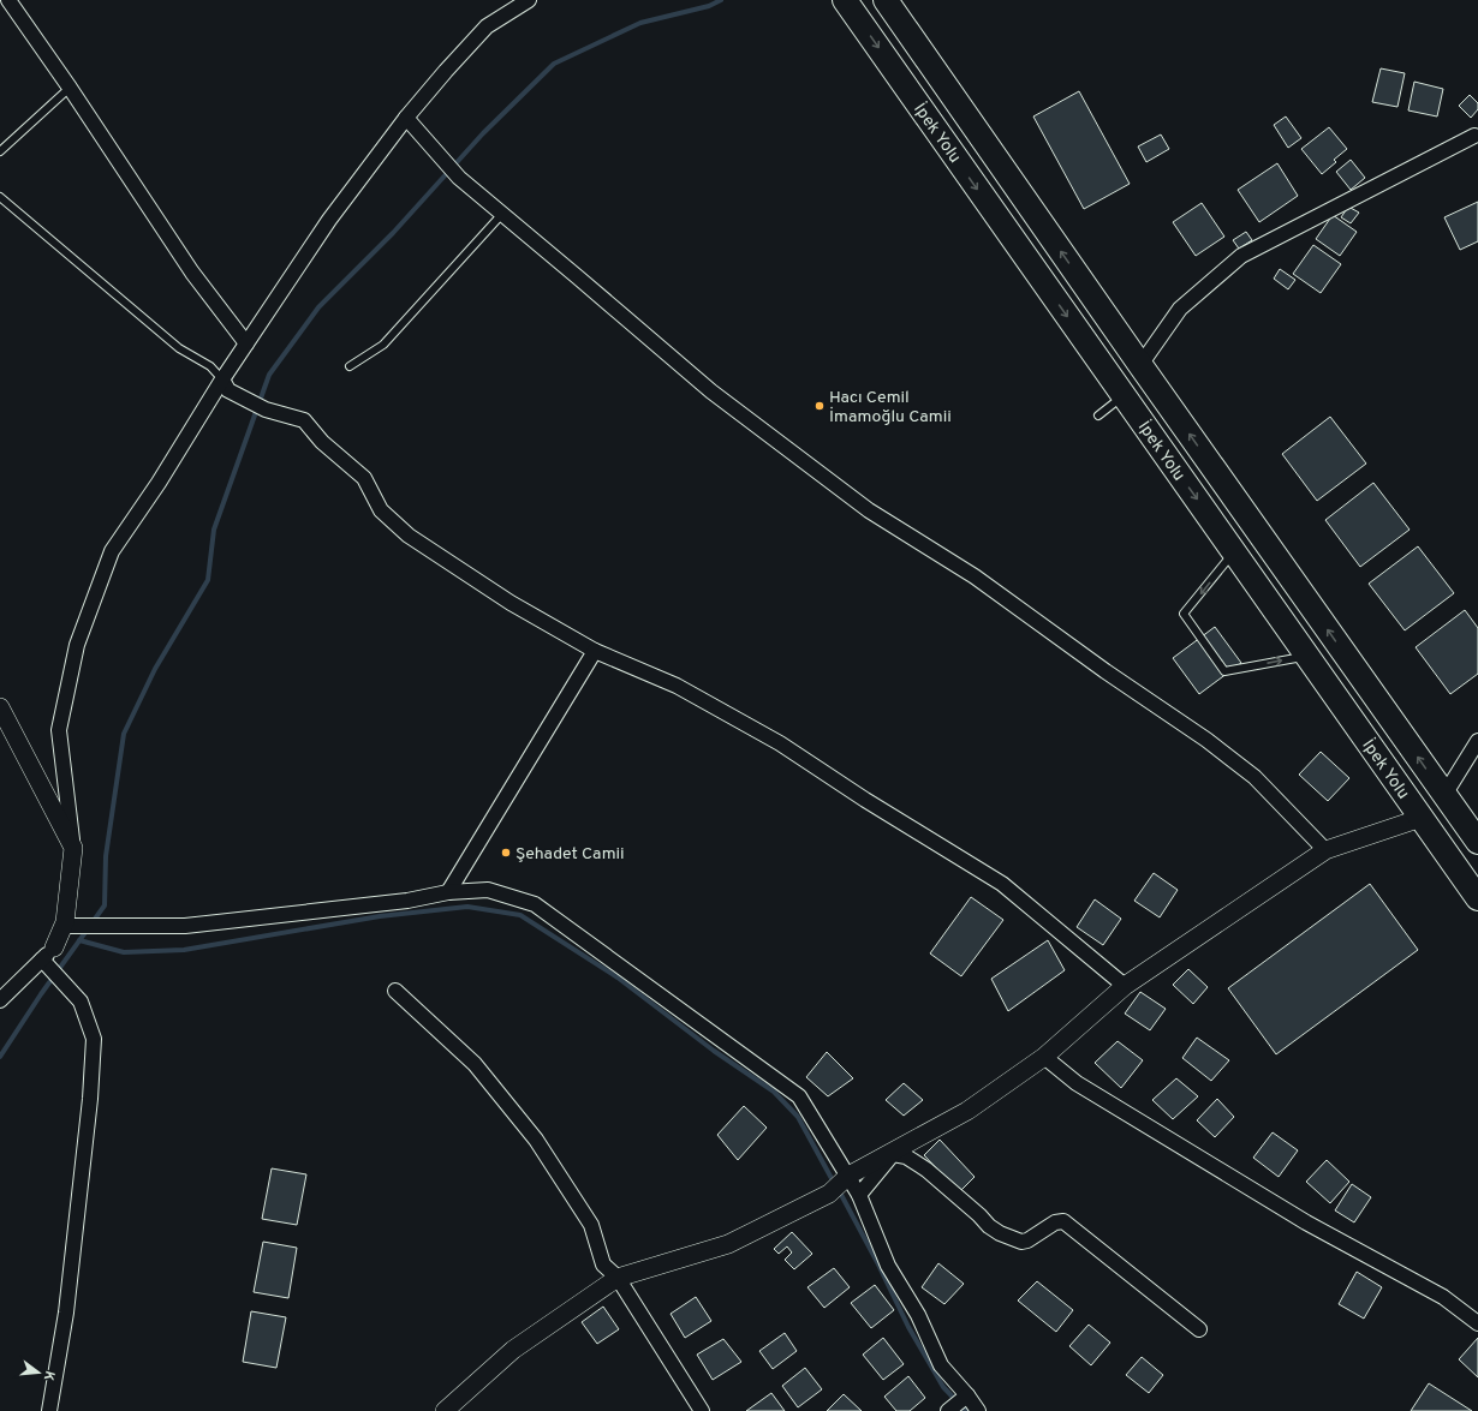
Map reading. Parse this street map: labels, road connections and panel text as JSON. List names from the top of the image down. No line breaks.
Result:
{"streets":{"highway":["İpek Yolu"]},"places":["Hacı Cemil İmamoğlu Camii","Şehadet Camii"],"north":"right"}
